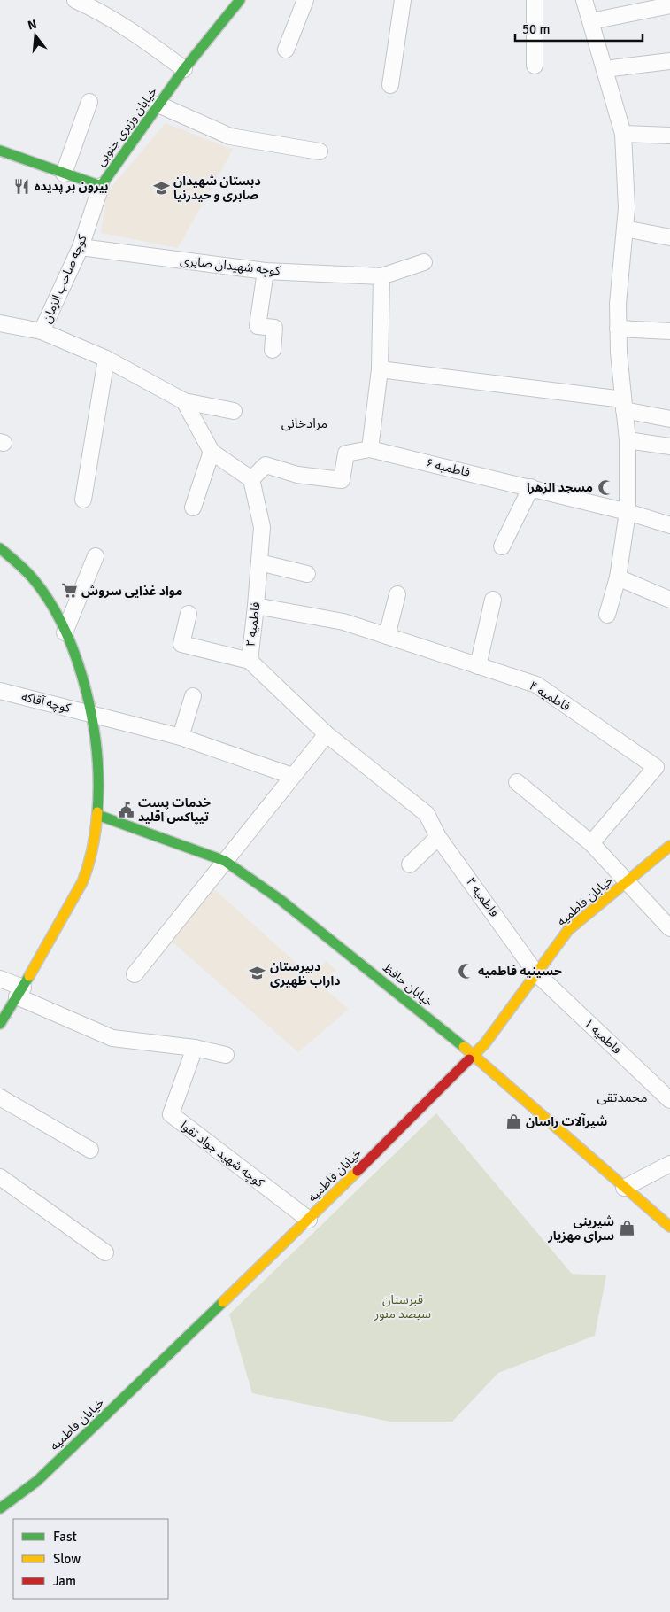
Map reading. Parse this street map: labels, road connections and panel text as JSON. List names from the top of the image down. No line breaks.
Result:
{"streets":{"main road":["خیابان وزیری جنوبی","خیابان فاطمیه","خیابان حافظ"],"street":["کوچه شهیدان صابری","کوچه صاحب الزمان","فاطمیه ۶","فاطمیه ۲","فاطمیه ۴","کوچه آقاکه","فاطمیه ۱","کوچه شهید جواد تقوا"]},"crossings":[["خیابان وزیری جنوبی","کوچه صاحب الزمان"],["کوچه شهیدان صابری","کوچه صاحب الزمان"],["فاطمیه ۶","فاطمیه ۲"],["فاطمیه ۲","فاطمیه ۴"],["فاطمیه ۲","خیابان فاطمیه"],["فاطمیه ۲","فاطمیه ۱"],["خیابان فاطمیه","خیابان حافظ"],["خیابان فاطمیه","فاطمیه ۱"],["خیابان فاطمیه","کوچه شهید جواد تقوا"]],"districts":["مرادخانی","محمدتقی"],"parks":["قبرستان سیصد منور"],"places":{"restaurant":["بیرون بر پدیده"],"school or university":["دبستان شهیدان صابری و حیدرنیا","دبیرستان داراب ظهیری"],"mosque":["مسجد الزهرا","حسینیه فاطمیه"],"supermarket":["مواد غذایی سروش"],"public building":["خدمات پست تیپاکس اقلید"],"shop":["شیرآلات راسان","شیرینی سرای مهزیار"]},"legend":["Fast","Slow","Jam"],"scale_bar":"50 m","north":"top"}
